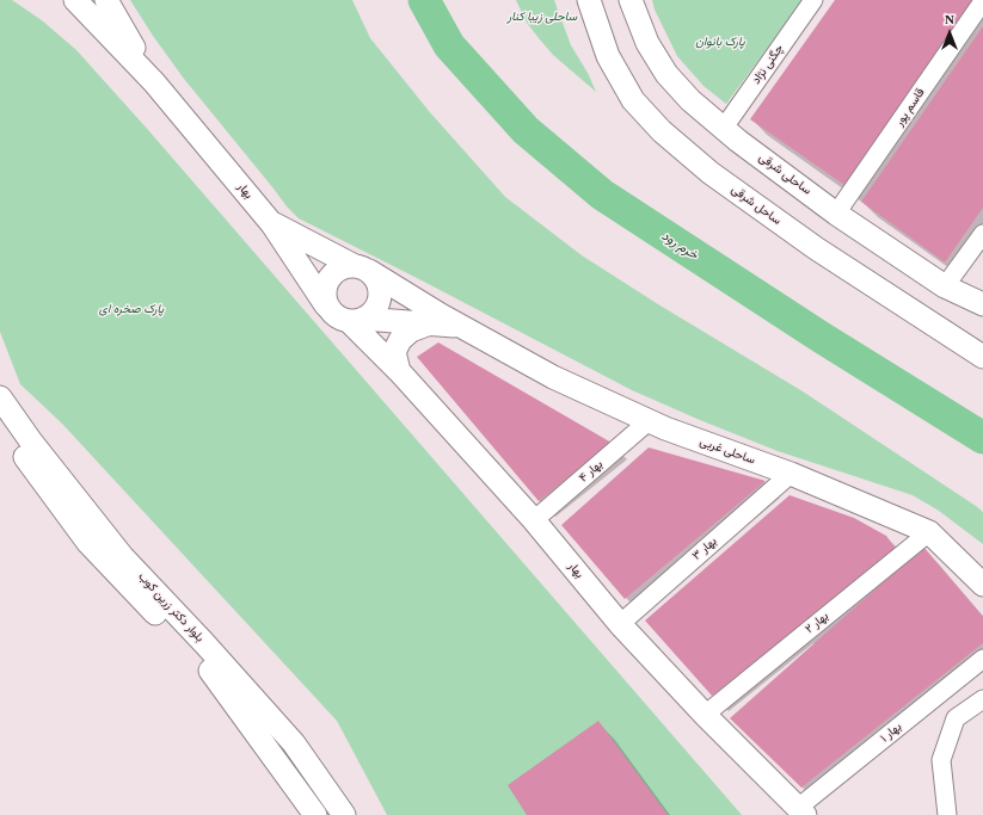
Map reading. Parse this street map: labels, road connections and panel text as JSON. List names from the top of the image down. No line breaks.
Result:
{"streets":{"main road":["ساحلی شرقی","بهار","ساحل شرقی","ساحلی غربی","بلوار دکتر زرین کوب"],"street":["چگنی نژاد","قاسم پور","بهار ۴","بهار ۳","بهار ۲","بهار ۱"]},"crossings":[["چگنی نژاد","ساحلی شرقی"],["قاسم پور","ساحلی شرقی"],["بهار","ساحلی غربی"],["بهار","بهار ۴"],["بهار","بهار ۳"],["بهار","بهار ۲"],["بهار","بهار ۱"],["ساحلی غربی","بهار ۴"],["ساحلی غربی","بهار ۳"],["ساحلی غربی","بهار ۲"]],"water":["خرم رود"],"parks":["ساحلی زیبا کنار","پارک بانوان","پارک صخره ای"],"north":"top"}
